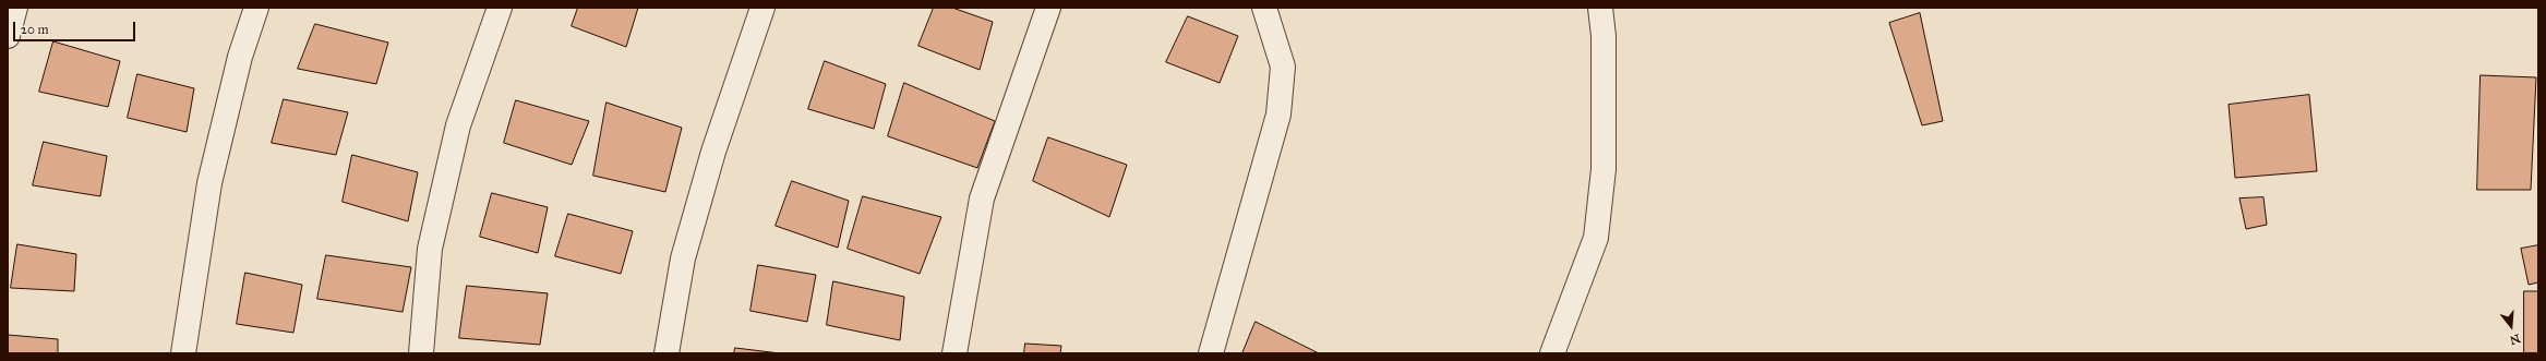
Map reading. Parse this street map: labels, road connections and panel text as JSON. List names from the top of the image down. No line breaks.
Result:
{"scale_bar":"20 m","north":"bottom"}
